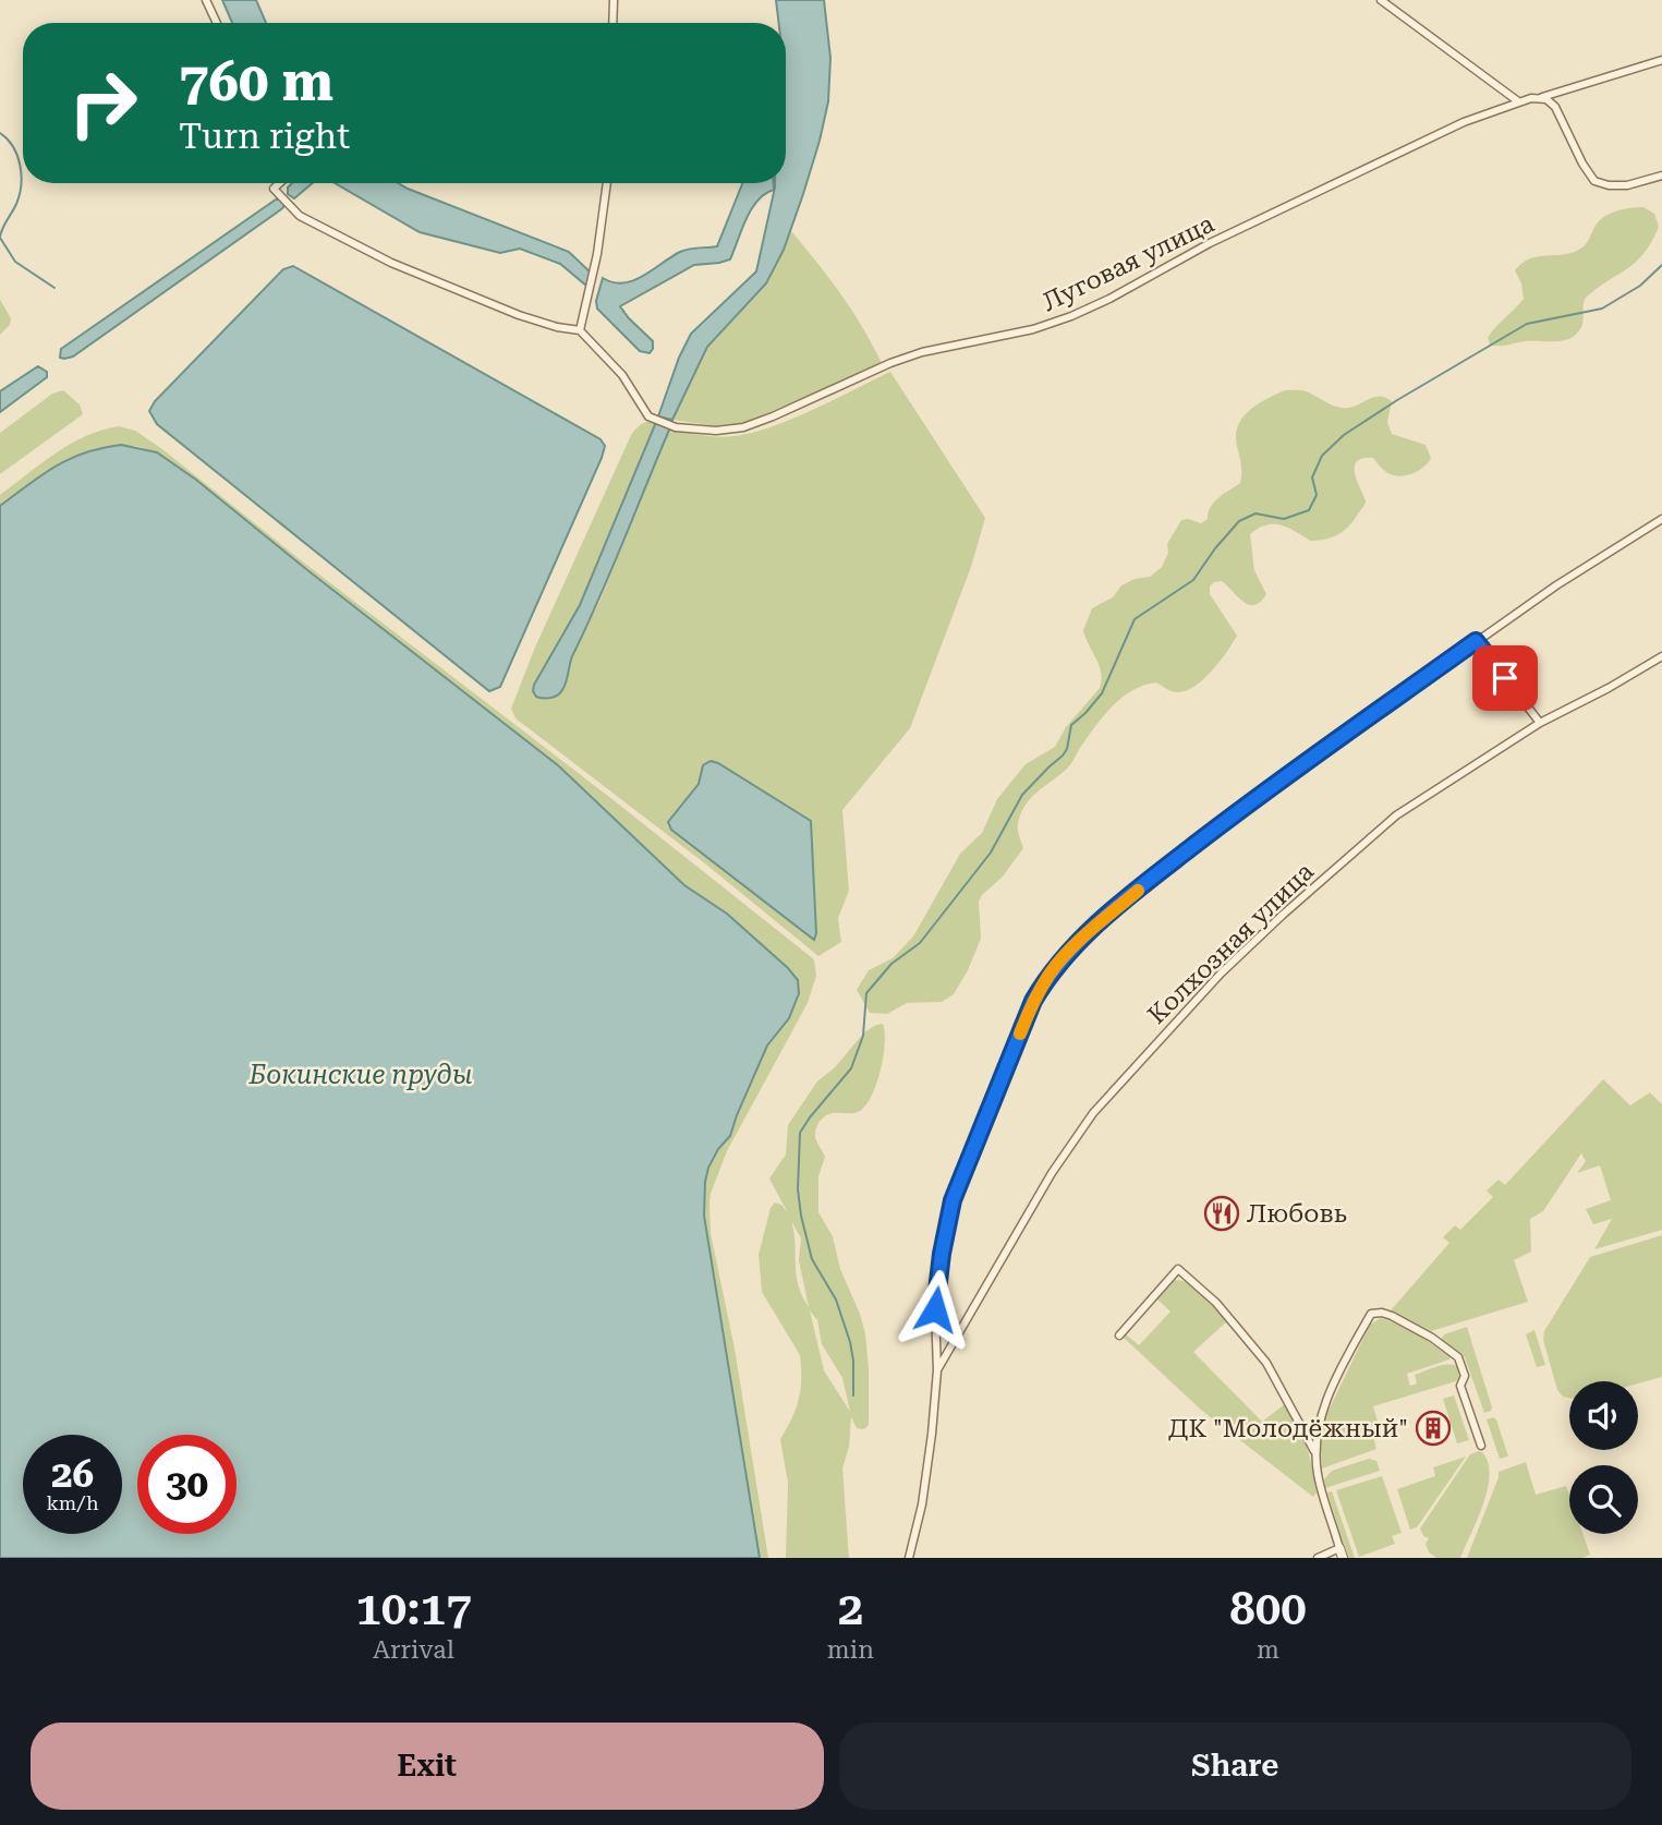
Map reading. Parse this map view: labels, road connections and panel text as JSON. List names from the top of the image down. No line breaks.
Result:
{"streets":{"street":["Луговая улица","Колхозная улица"]},"water":["Бокинские пруды"],"places":{"restaurant":["Любовь"],"building":["ДК \"Молодёжный\""]},"page":{"turn":["760 m","Turn right"],"speed":"26 km/h","limit":"30","eta":["10:17","Arrival","2","min","800","m"],"buttons":["Exit","Share"]}}
